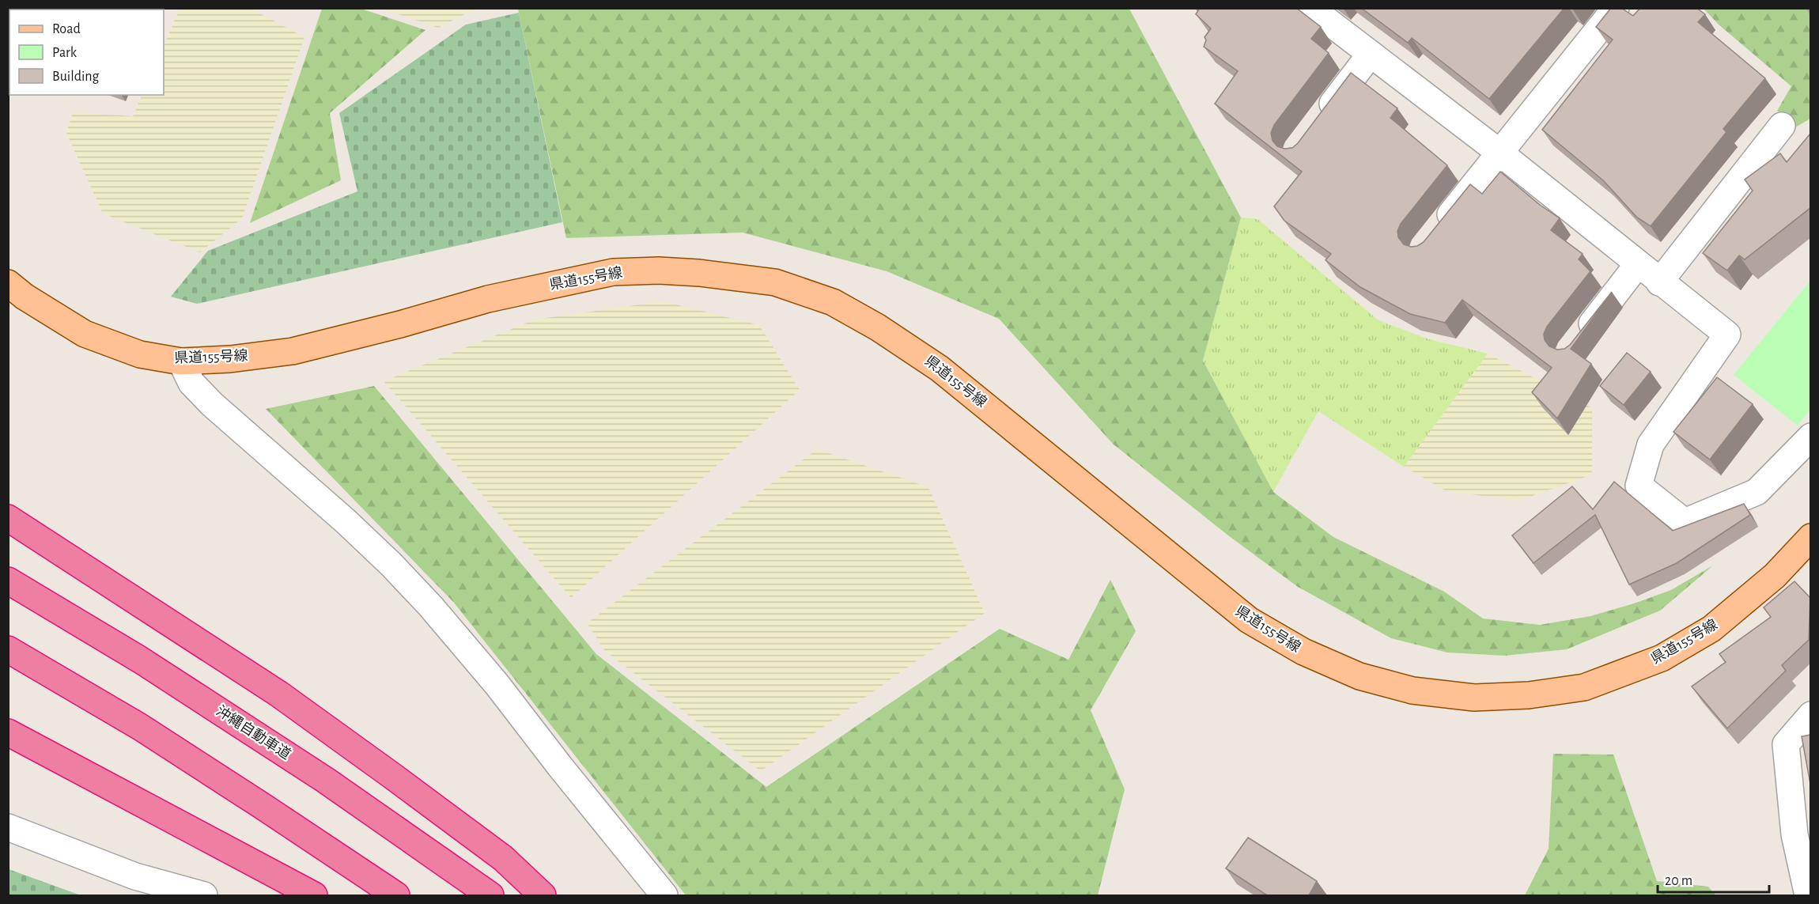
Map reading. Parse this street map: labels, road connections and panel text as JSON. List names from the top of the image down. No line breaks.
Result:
{"streets":{"highway":["沖縄自動車道"],"main road":["県道155号線"]},"legend":["Road","Park","Building"],"scale_bar":"20 m"}
